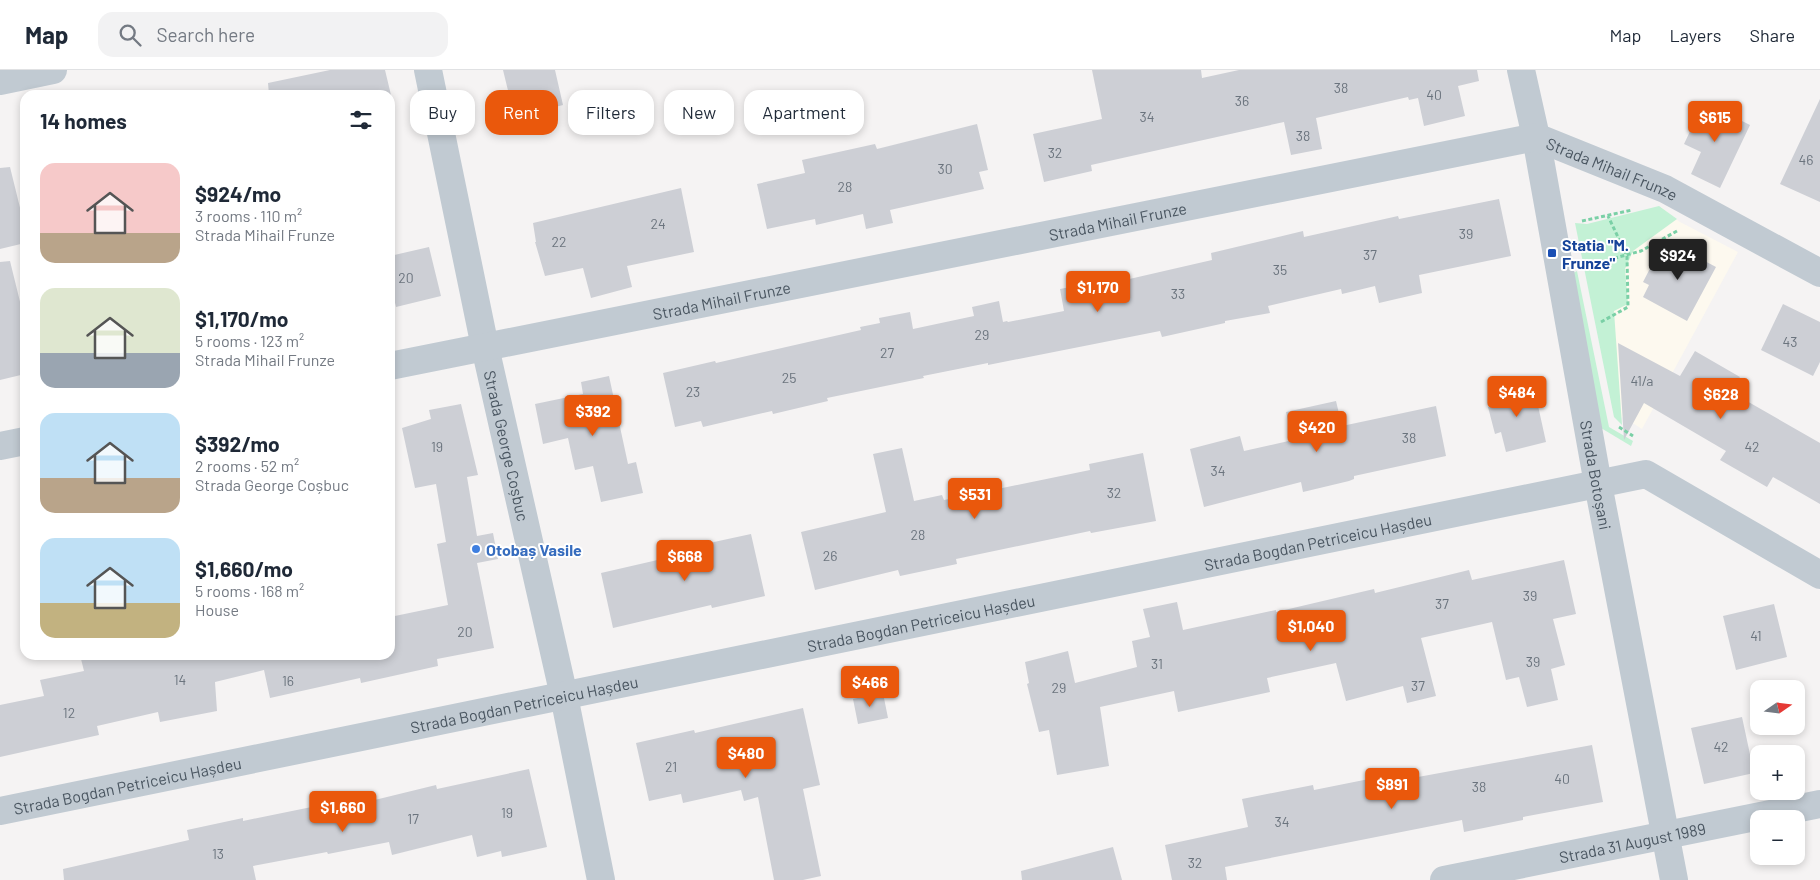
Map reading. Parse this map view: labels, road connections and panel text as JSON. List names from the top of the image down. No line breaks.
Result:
{"streets":{"street":["Strada Mihail Frunze","Strada George Coșbuc","Strada Botoșani","Strada Bogdan Petriceicu Hașdeu","Strada 31 August 1989"]},"crossings":[["Strada Mihail Frunze","Strada George Coșbuc"],["Strada Mihail Frunze","Strada Botoșani"],["Strada George Coșbuc","Strada Bogdan Petriceicu Hașdeu"],["Strada Botoșani","Strada Bogdan Petriceicu Hașdeu"],["Strada Botoșani","Strada 31 August 1989"]],"places":{"transit":["Statia \"M. Frunze\""],"other":["Otobaș Vasile"]},"house_numbers":["38","40","36","34","38","32","46","30","28","24","39","22","37","35","20","33","29","43","27","25","41/a","23","38","19","42","34","32","28","26","39","37","20","41","39","31","14","16","37","29","12","42","21","40","38","19","17","34","13","32"],"north":"right","page":{"header":"Map","search":"Search here","nav":["Map","Layers","Share"],"chip":["Buy","Rent","Filters","New","Apartment"],"heading":"14 homes","price":["$615","$924","$1,170","$484","$628","$392","$420","$531","$668","$1,040","$466","$480","$891","$1,660"],"list":[{"name":"$924/mo","note":"3 rooms · 110 m² · Strada Mihail Frunze"},{"name":"$1,170/mo","note":"5 rooms · 123 m² · Strada Mihail Frunze"},{"name":"$392/mo","note":"2 rooms · 52 m² · Strada George Coșbuc"},{"name":"$1,660/mo","note":"5 rooms · 168 m² · House"}],"map_buttons":["+","−"]}}
